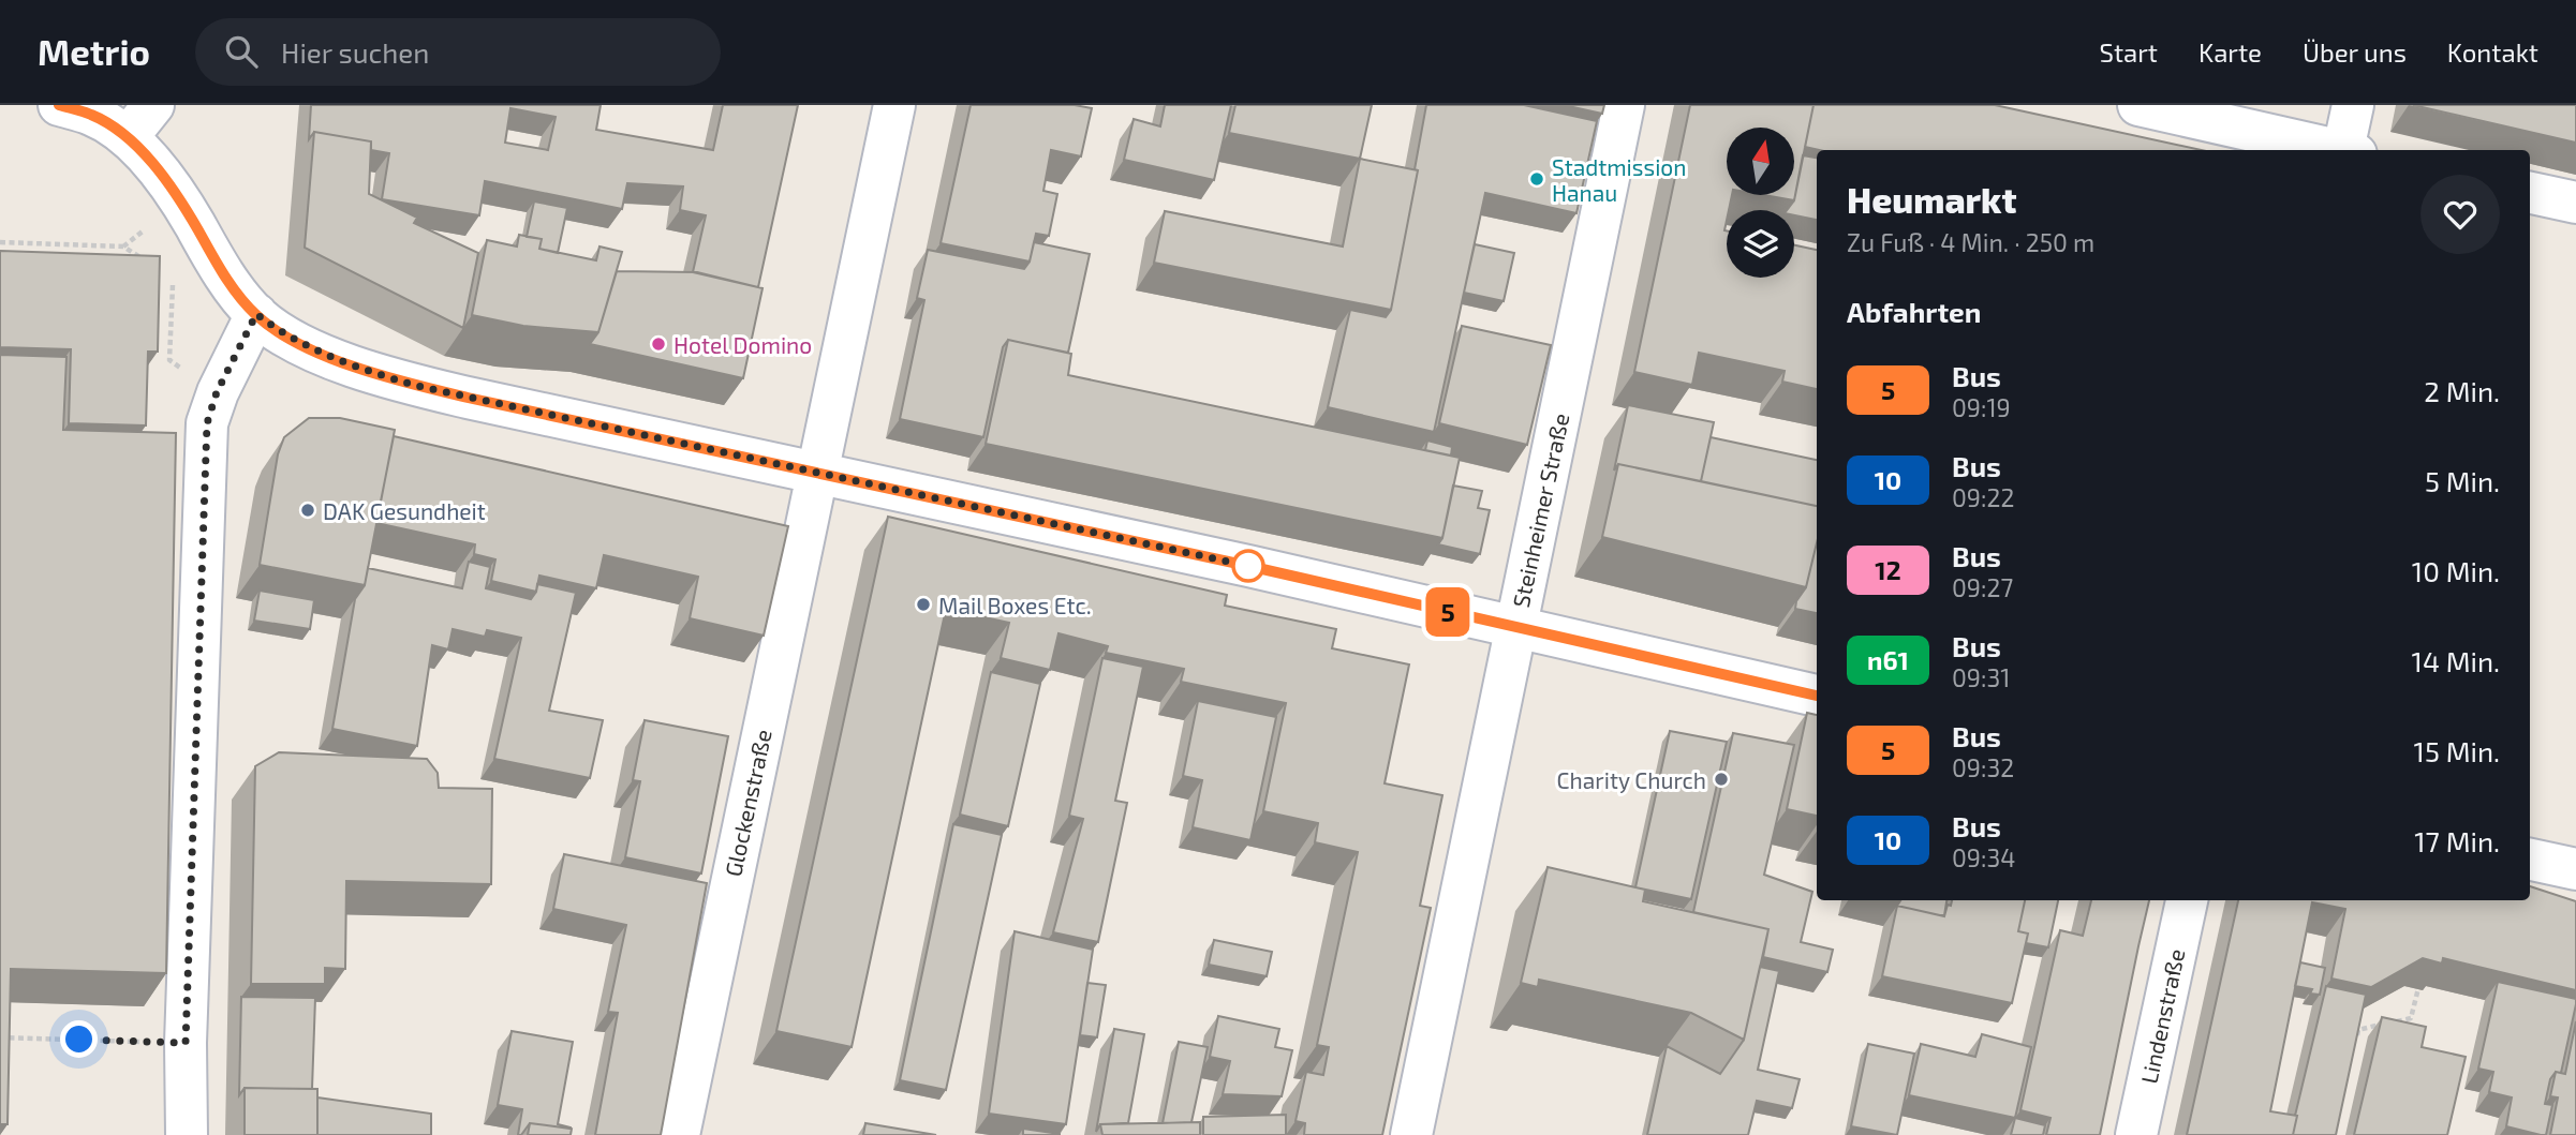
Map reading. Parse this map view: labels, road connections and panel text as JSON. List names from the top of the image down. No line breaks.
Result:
{"streets":{"street":["Steinheimer Straße","Glockenstraße","Lindenstraße"]},"places":["Stadtmission Hanau","Hotel Domino","DAK Gesundheit","Mail Boxes Etc.","Charity Church"],"lines":["bus line 5"],"north":"top","page":{"header":"Metrio","search":"Hier suchen","nav":["Start","Karte","Über uns","Kontakt"],"on_map":"5","heading":[["Heumarkt","Zu Fuß · 4 Min. · 250 m"],"Abfahrten"],"list":[{"mark":"5","name":"Bus","note":"09:19","value":"2 Min."},{"mark":"10","name":"Bus","note":"09:22","value":"5 Min."},{"mark":"12","name":"Bus","note":"09:27","value":"10 Min."},{"mark":"n61","name":"Bus","note":"09:31","value":"14 Min."},{"mark":"5","name":"Bus","note":"09:32","value":"15 Min."},{"mark":"10","name":"Bus","note":"09:34","value":"17 Min."}]}}
